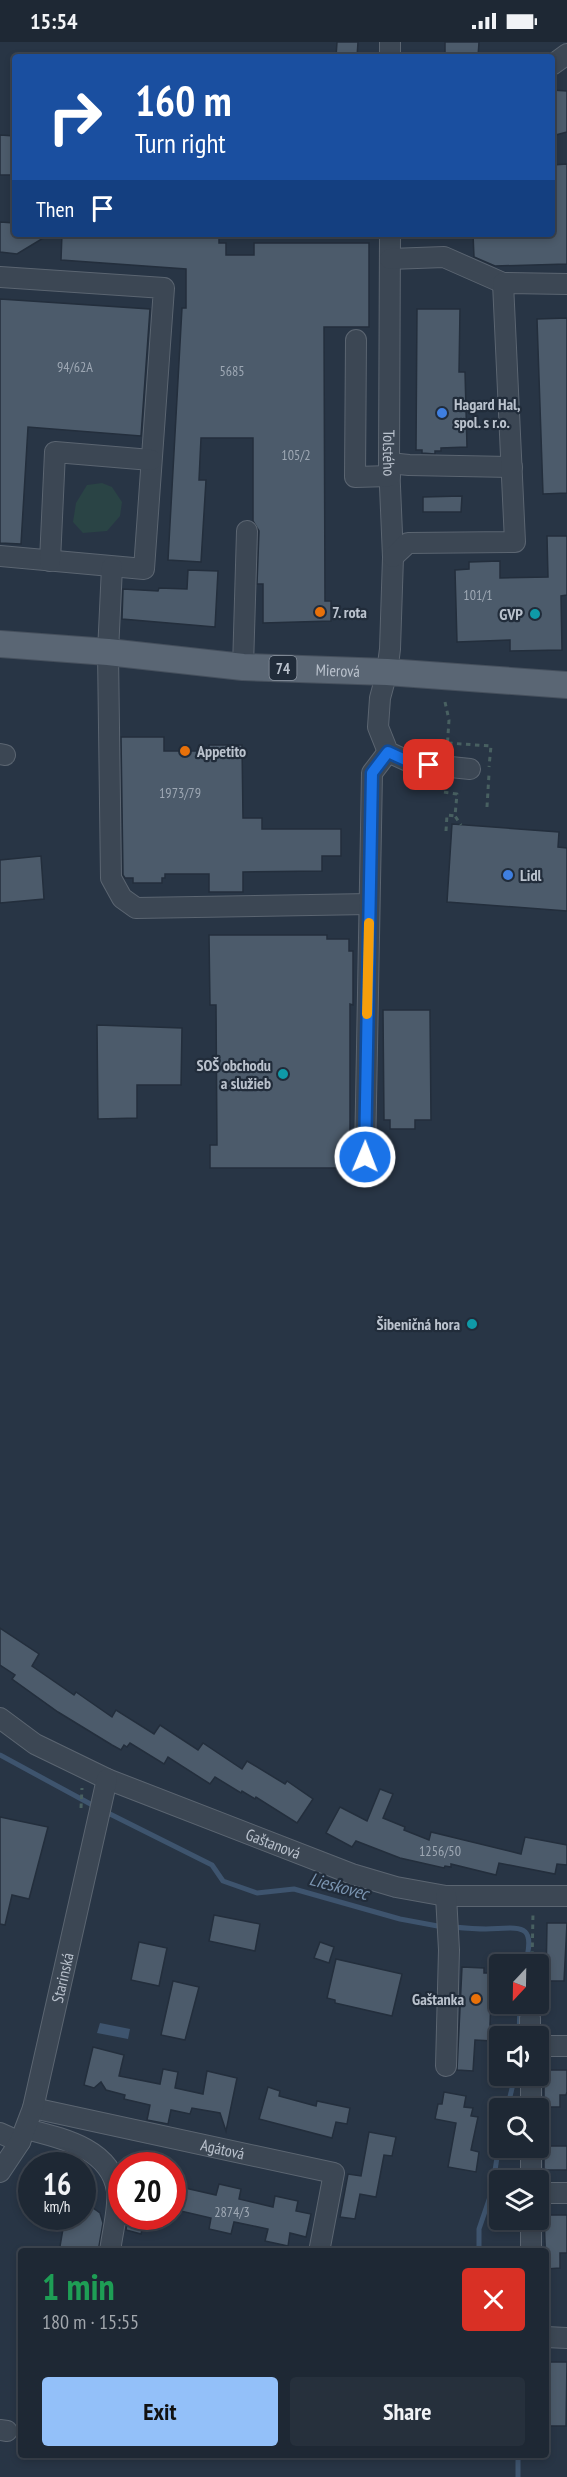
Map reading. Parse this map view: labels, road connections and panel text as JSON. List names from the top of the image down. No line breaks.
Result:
{"streets":{"main road":["74","Mierová"],"street":["Tolstého","Gaštanová","Starinská","Agátová"]},"crossings":[["Tolstého","Mierová"],["Gaštanová","Starinská"],["Starinská","Agátová"]],"water":["Lieskovec"],"places":["Hagard Hal, spol. s r.o.","7. rota","GVP","Appetito","Lidl","SOŠ obchodu a služieb","Šibeničná hora","Gaštanka"],"house_numbers":["94/62A","5685","105/2","101/1","1973/79","1256/50","2874/3"],"north":"bottom","page":{"status":"15:54","turn":["160 m","Turn right"],"then":"Then","speed":"16 km/h","limit":"20","heading":["1 min","180 m · 15:55"],"buttons":["Exit","Share"]}}
